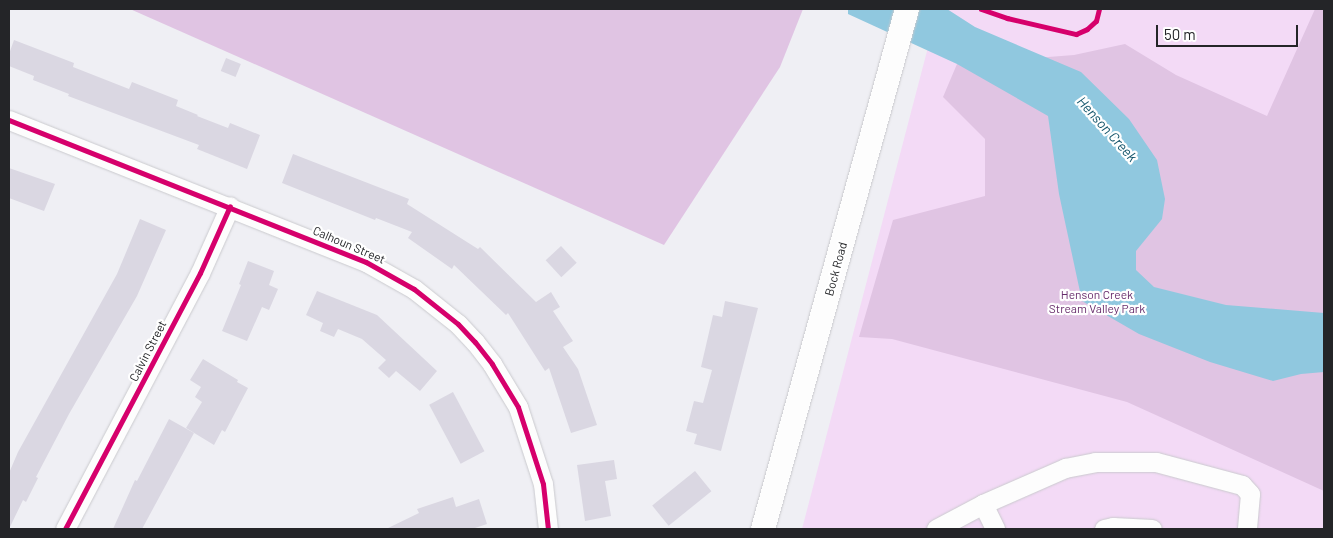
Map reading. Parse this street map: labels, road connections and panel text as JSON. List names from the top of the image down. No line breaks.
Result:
{"streets":{"main road":["Bock Road"],"street":["Calhoun Street","Calvin Street"]},"crossings":[["Calhoun Street","Calvin Street"]],"water":["Henson Creek"],"parks":["Henson Creek Stream Valley Park"],"scale_bar":"50 m"}
